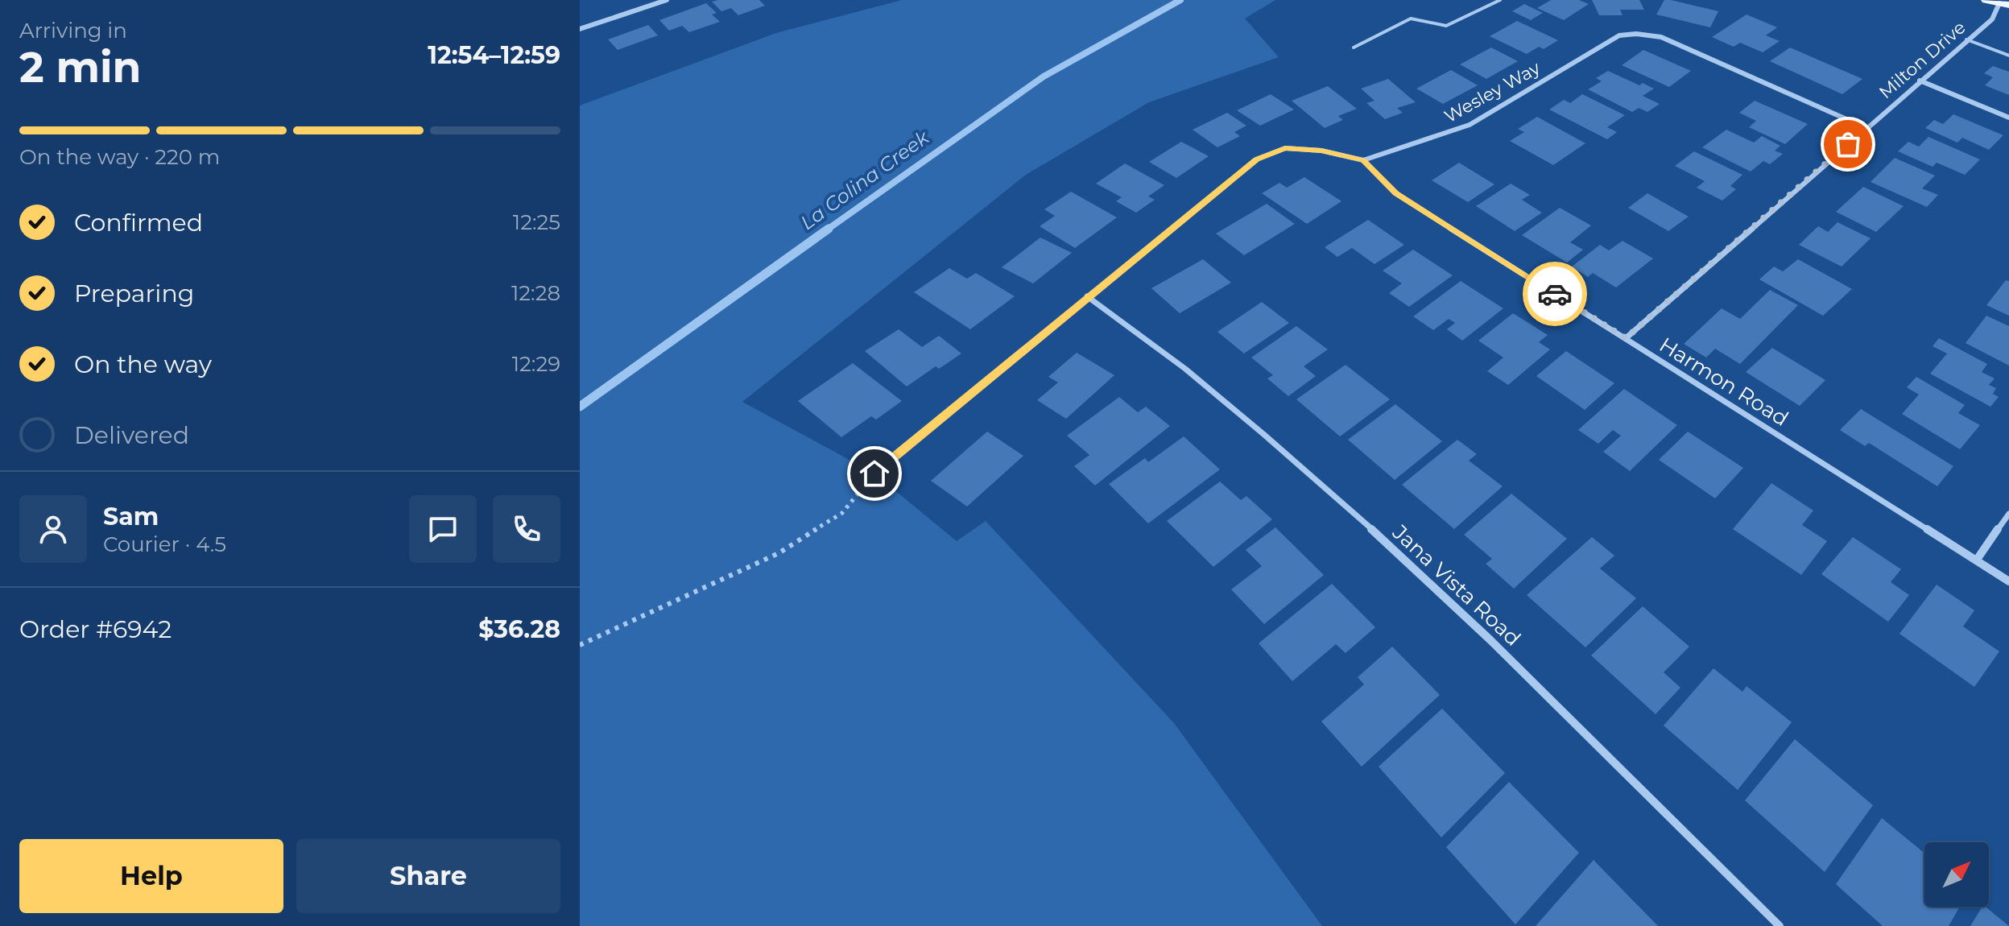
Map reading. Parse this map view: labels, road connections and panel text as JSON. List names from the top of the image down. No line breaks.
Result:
{"streets":{"street":["Milton Drive","Wesley Way","Harmon Road","Jana Vista Road"]},"crossings":[["Milton Drive","Wesley Way"],["Milton Drive","Harmon Road"],["Wesley Way","Harmon Road"]],"water":["La Colina Creek"],"north":"top right","page":{"heading":["2 min","Arriving in","12:54–12:59"],"panel":["Sam","Courier · 4.5","Order #6942","$36.28"],"bar":"On the way · 220 m","list":[["Confirmed","12:25"],["Preparing","12:28"],["On the way","12:29"],"Delivered"],"buttons":["Help","Share"]}}
